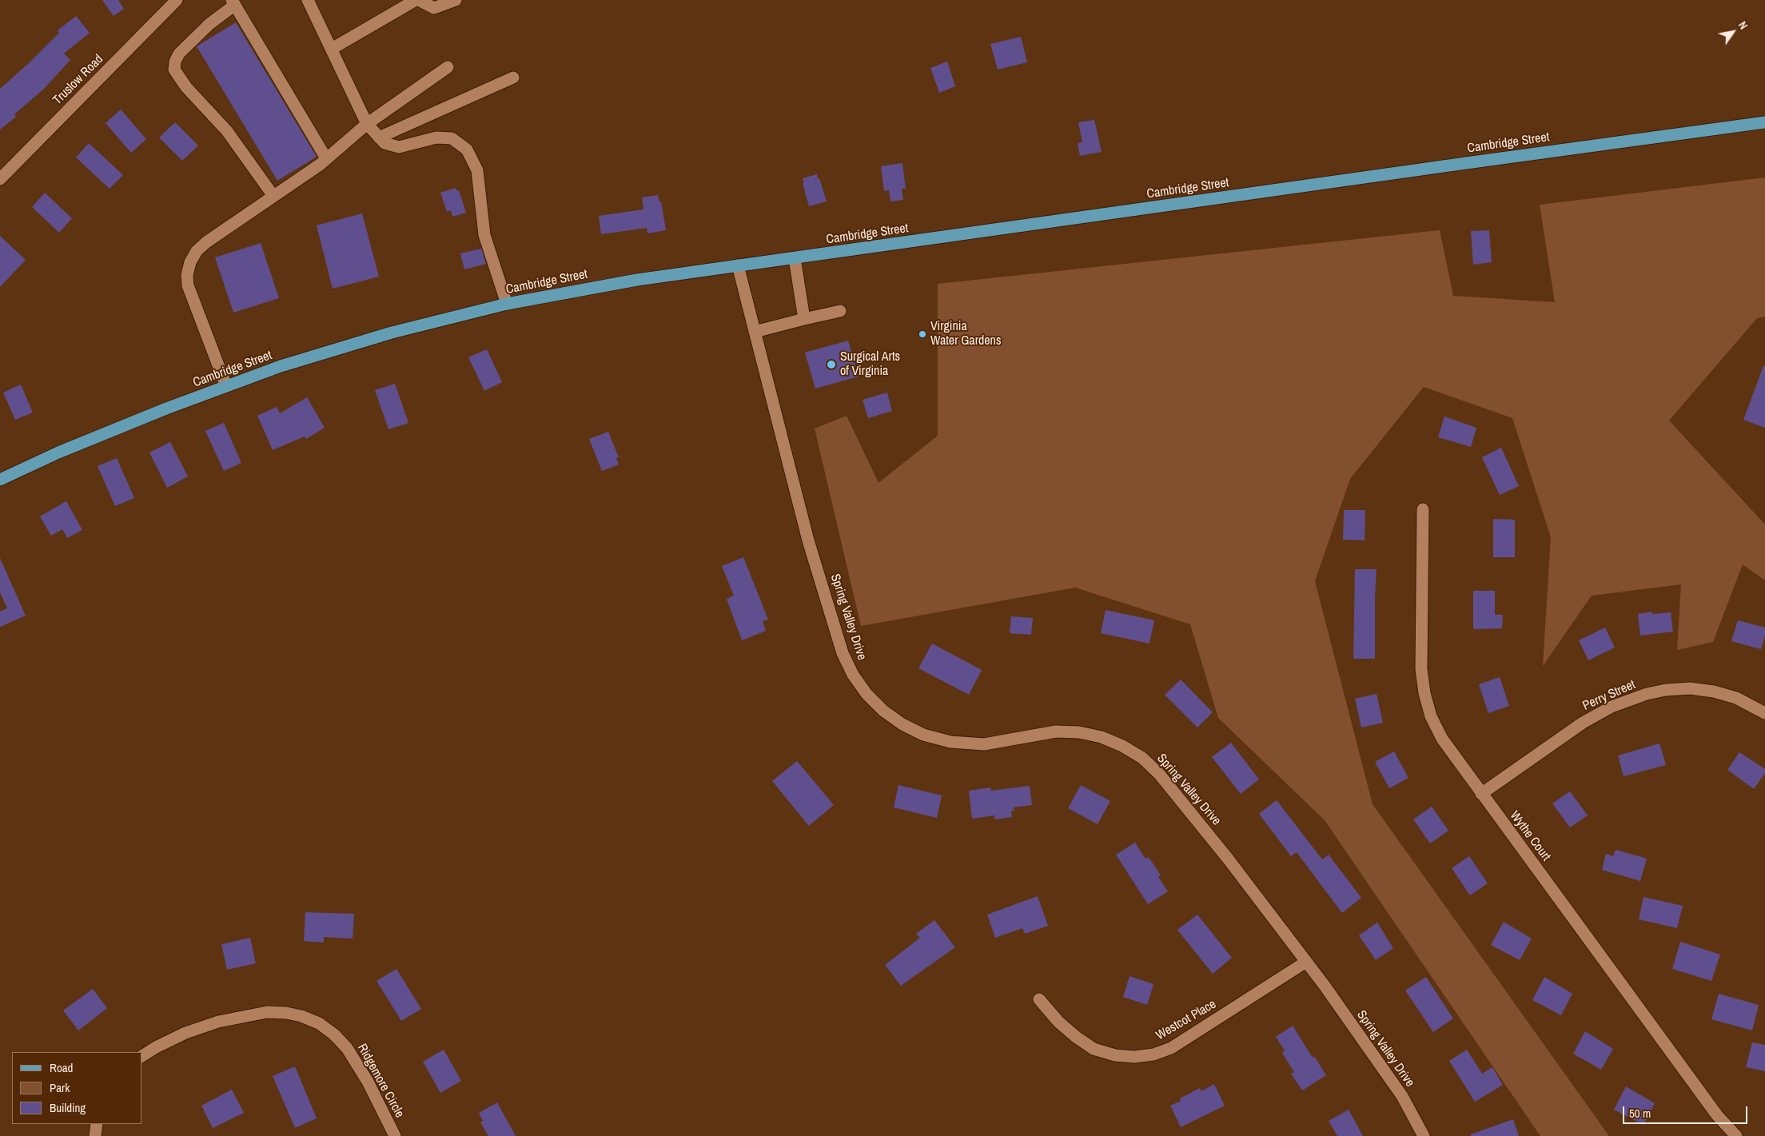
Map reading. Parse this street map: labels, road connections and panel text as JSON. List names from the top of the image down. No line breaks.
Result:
{"streets":{"main road":["Cambridge Street"],"street":["Truslow Road","Spring Valley Drive","Perry Street","Wythe Court","Westcot Place","Ridgemore Circle"]},"crossings":[["Cambridge Street","Spring Valley Drive"],["Spring Valley Drive","Westcot Place"],["Perry Street","Wythe Court"]],"places":["Virginia Water Gardens","Surgical Arts of Virginia"],"legend":["Road","Park","Building"],"scale_bar":"50 m","north":"top right"}
